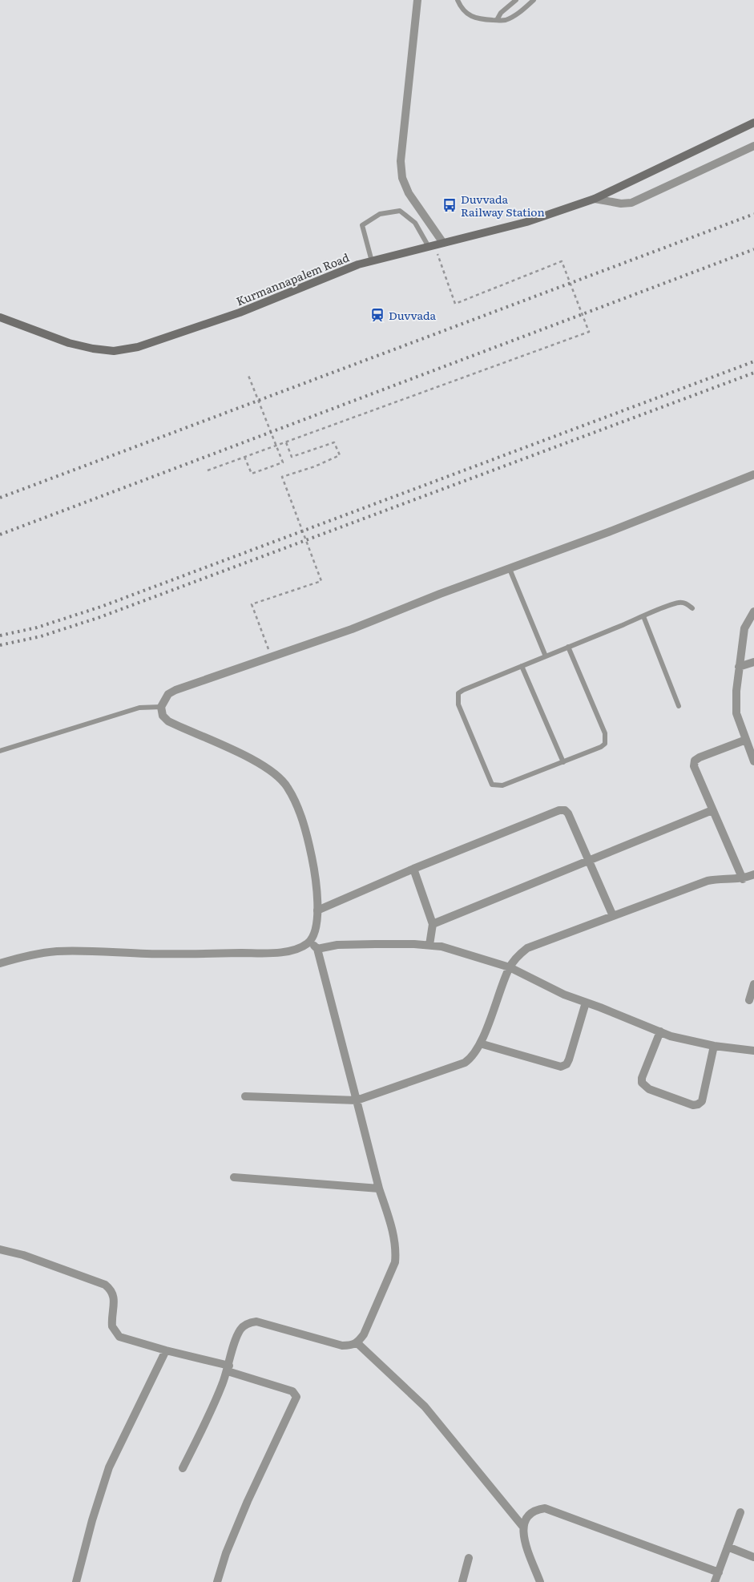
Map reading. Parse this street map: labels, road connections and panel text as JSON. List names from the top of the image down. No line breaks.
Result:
{"streets":{"main road":["Kurmannapalem Road"]},"places":{"bus stop":["Duvvada Railway Station"],"station":["Duvvada"]}}
